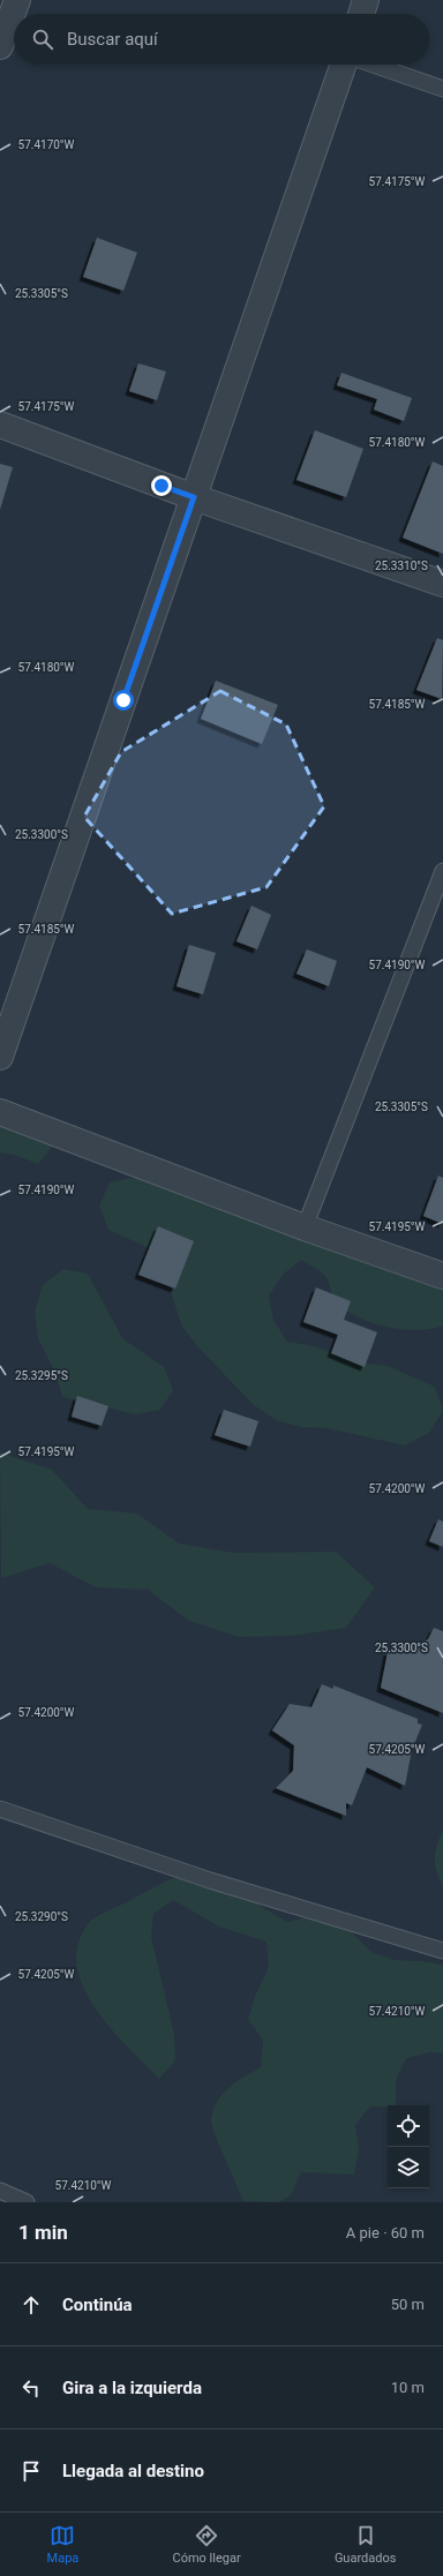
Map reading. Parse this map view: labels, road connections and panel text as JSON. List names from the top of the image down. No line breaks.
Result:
{"page":{"search":"Buscar aquí","heading":["1 min","A pie · 60 m"],"list":[["Continúa","50 m"],["Gira a la izquierda","10 m"],"Llegada al destino"],"nav":["Mapa","Cómo llegar","Guardados"]},"coordinates":["57.4170°W","57.4175°W","25.3305°S","57.4180°W","25.3310°S","57.4185°W","25.3300°S","57.4190°W","57.4195°W","25.3295°S","57.4200°W","57.4205°W","25.3290°S","57.4210°W"]}
